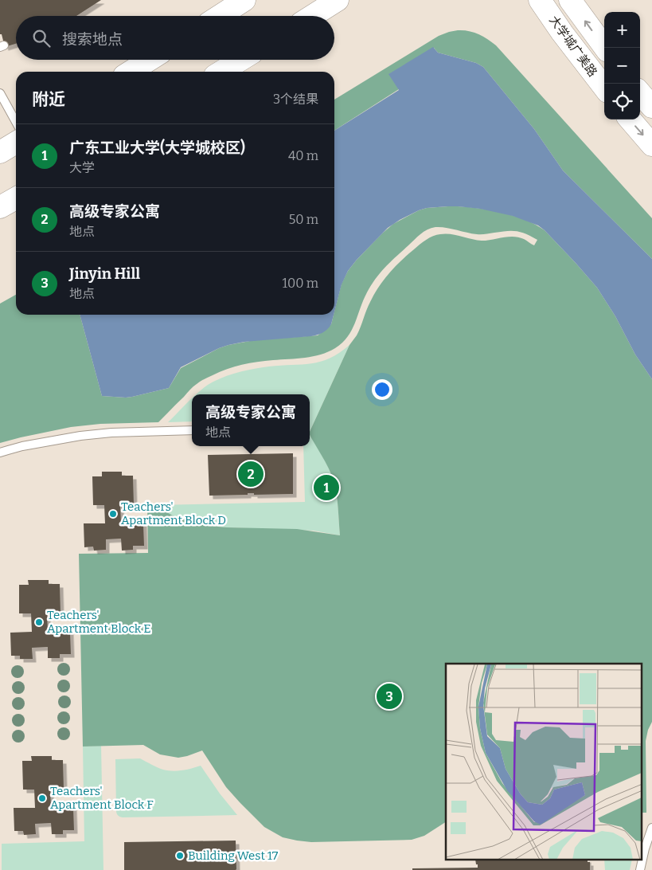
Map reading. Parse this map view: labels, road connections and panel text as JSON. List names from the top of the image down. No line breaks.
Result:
{"streets":{"main road":["大学城广美路"]},"places":["Teachers' Apartment Block D","Teachers' Apartment Block E","Teachers' Apartment Block F","Building West 17"],"page":{"map_buttons":["+","−"],"search":"搜索地点","heading":["附近","3个结果"],"list":[{"mark":"1","name":"广东工业大学(大学城校区)","note":"大学","value":"40 m"},{"mark":"2","name":"高级专家公寓","note":"地点","value":"50 m"},{"mark":"3","name":"Jinyin Hill","note":"地点","value":"100 m"}],"popup":["高级专家公寓","地点"],"pins":["2","1","3"]}}
